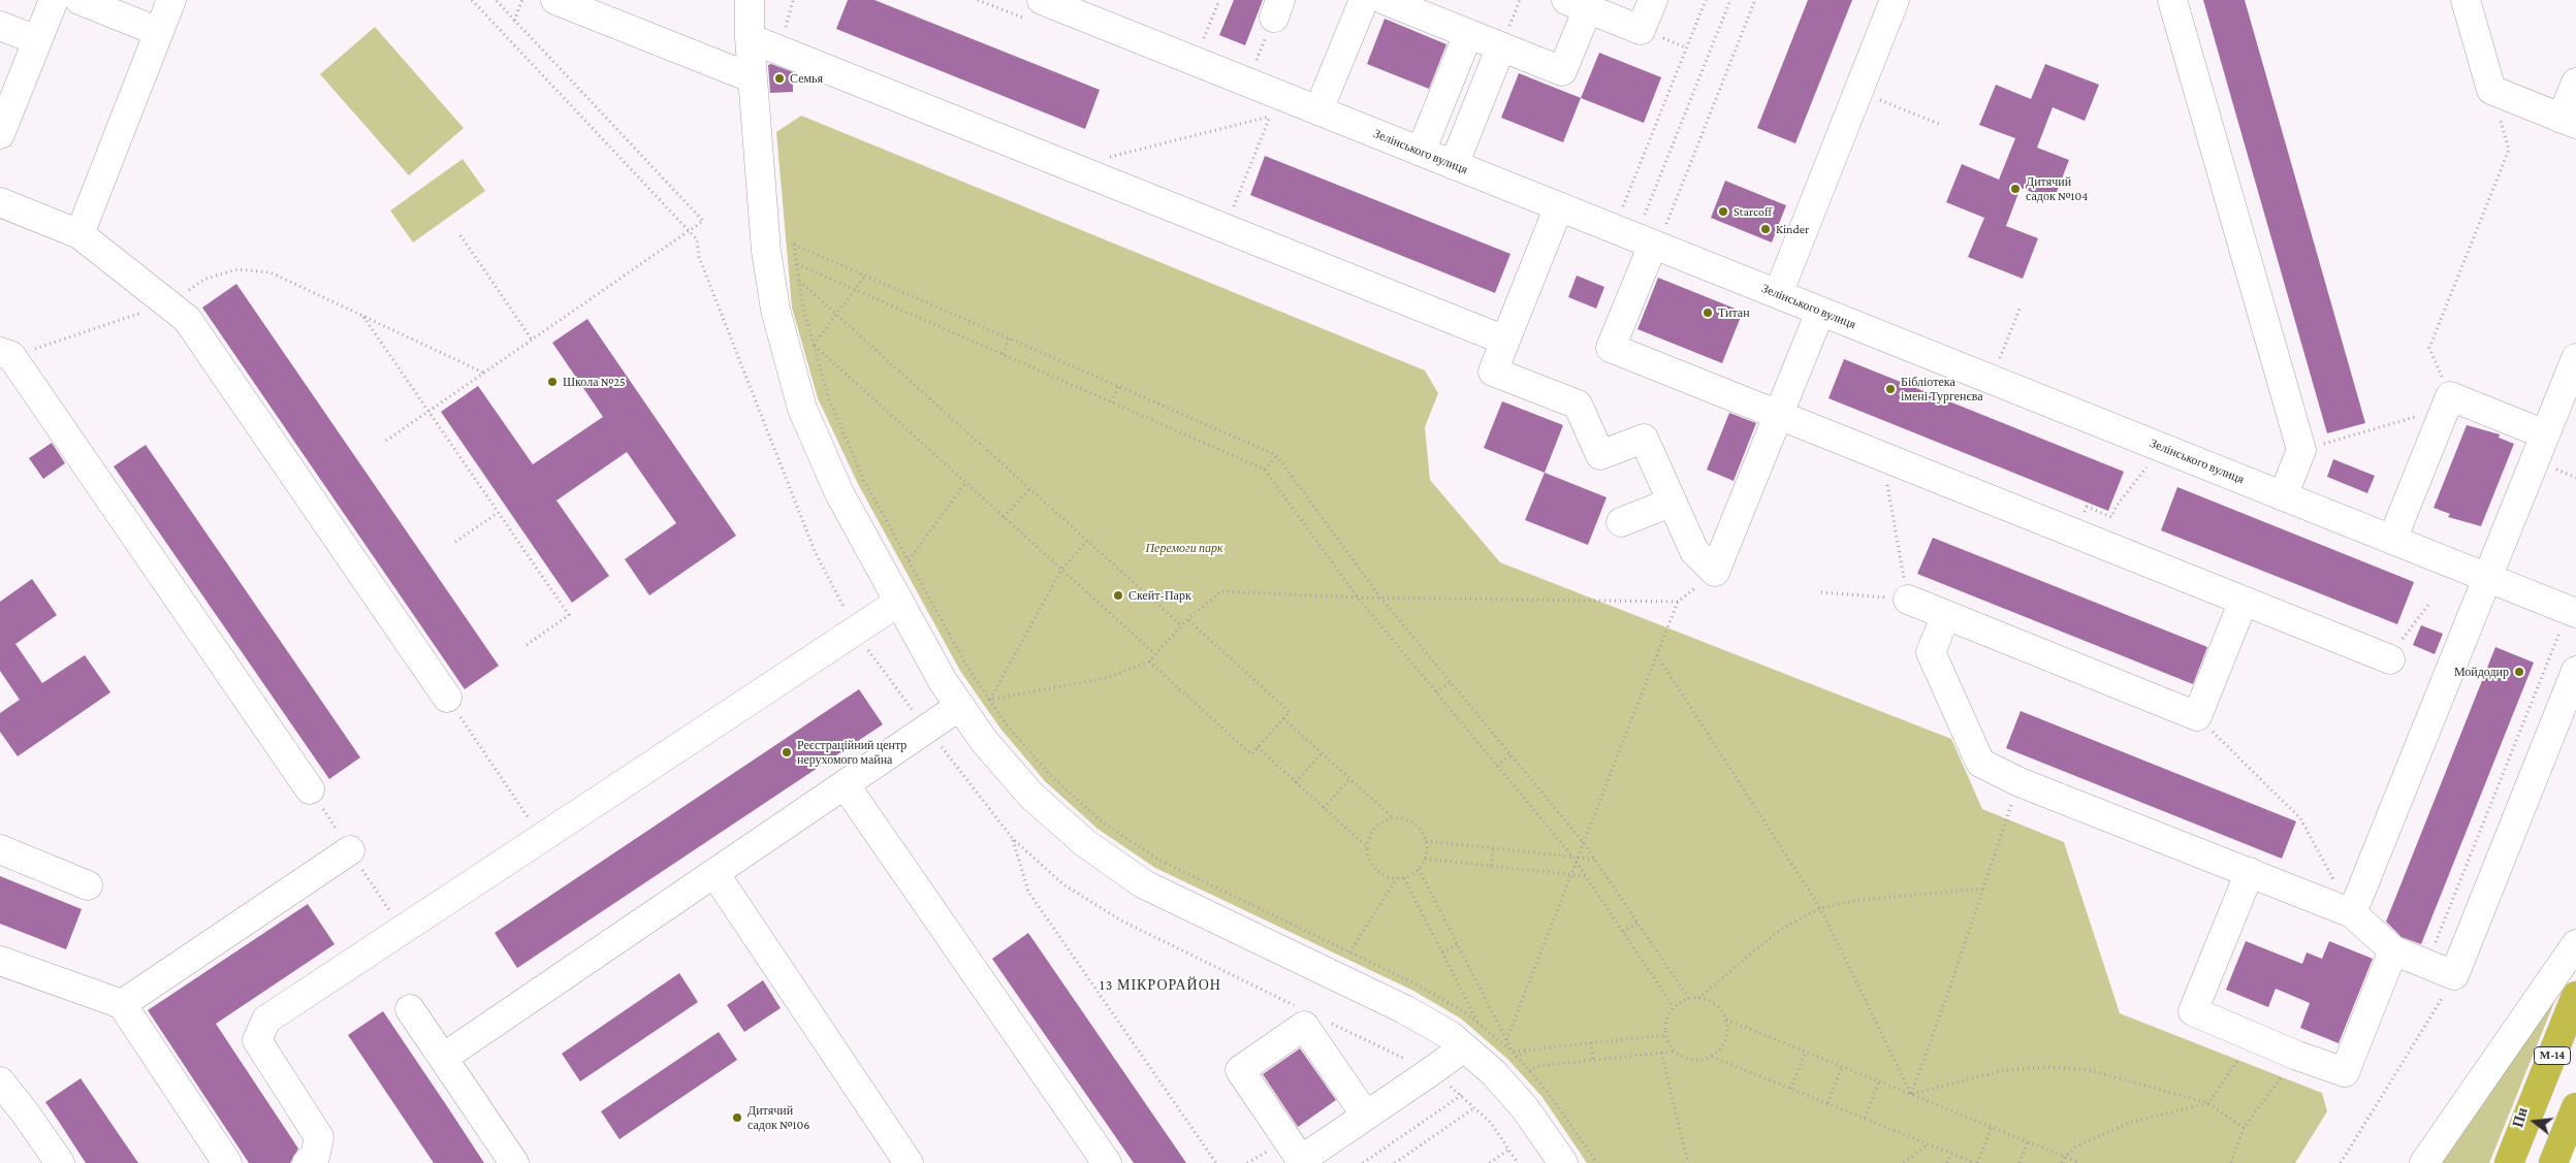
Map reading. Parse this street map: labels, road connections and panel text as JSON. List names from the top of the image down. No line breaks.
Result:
{"streets":{"highway":["М-14"],"street":["Зелінського вулиця"]},"districts":["13 МІКРОРАЙОН"],"parks":["Перемоги парк"],"places":["Семья","Дитячий садок №104","Starcoff","Kinder","Титан","Школа №25","Бібліотека імені Тургенєва","Скейт-Парк","Мойдодир","Реєстраційний центр нерухомого майна","Дитячий садок №106"],"north":"left"}
